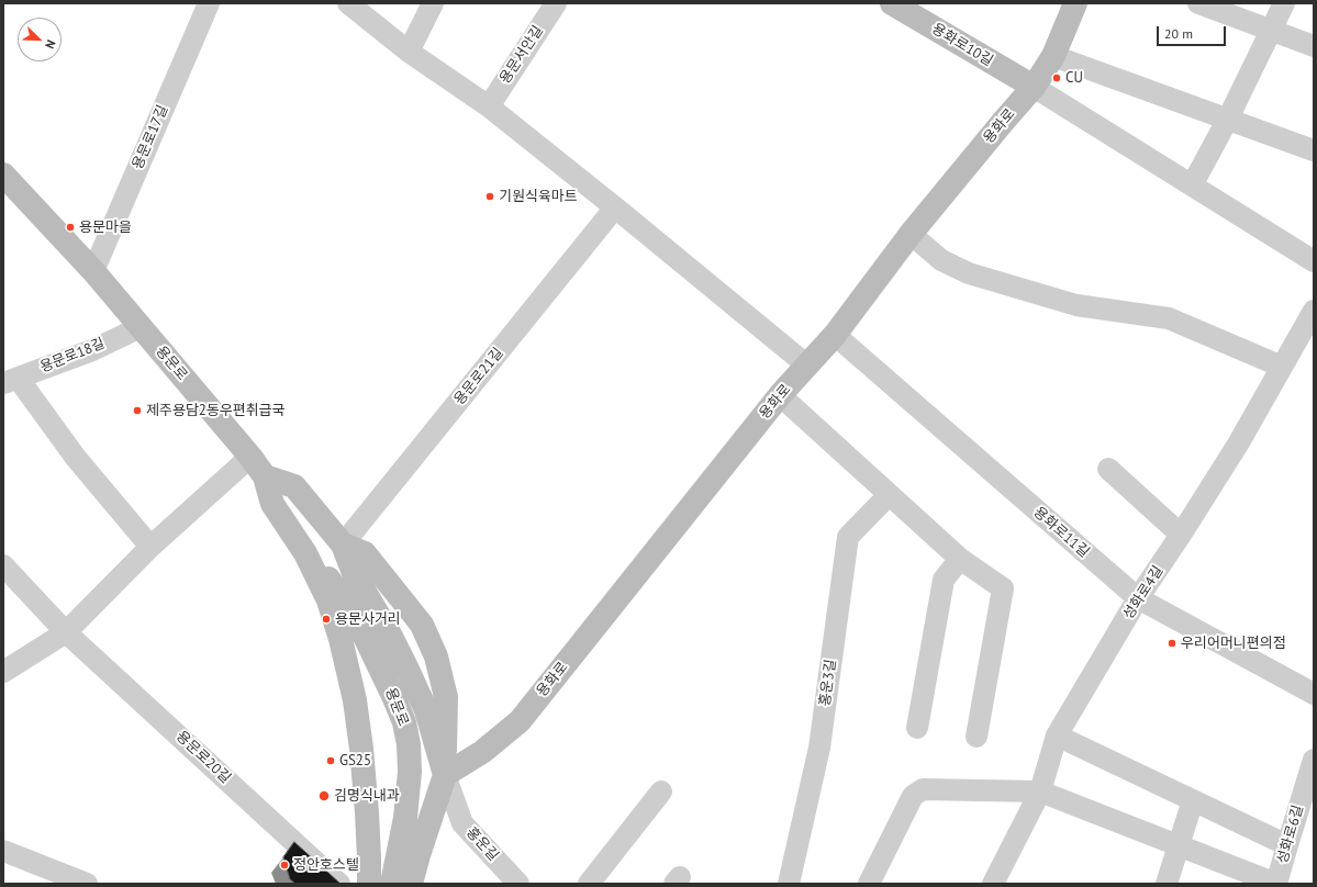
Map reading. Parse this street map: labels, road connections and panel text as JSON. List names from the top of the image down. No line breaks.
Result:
{"streets":{"main road":["용화로10길","용화로","용문로"],"street":["용문서안길","용문로17길","용문로18길","용문로21길","용화로11길","성화로4길","홍운3길","용문로20길","성화로6길","홍운길"]},"crossings":[["용화로10길","용화로"],["용화로","용문로"],["용화로","용화로11길"],["용화로","홍운길"],["용문로17길","용문로"],["용문로18길","용문로"],["용문로","용문로21길"],["용문로","홍운길"],["용화로11길","성화로4길"]],"places":["CU","기원식육마트","용문마을","제주용담2동우편취급국","용문사거리","우리어머니편의점","GS25","김명식내과","정안호스텔"],"scale_bar":"20 m","north":"bottom right"}
